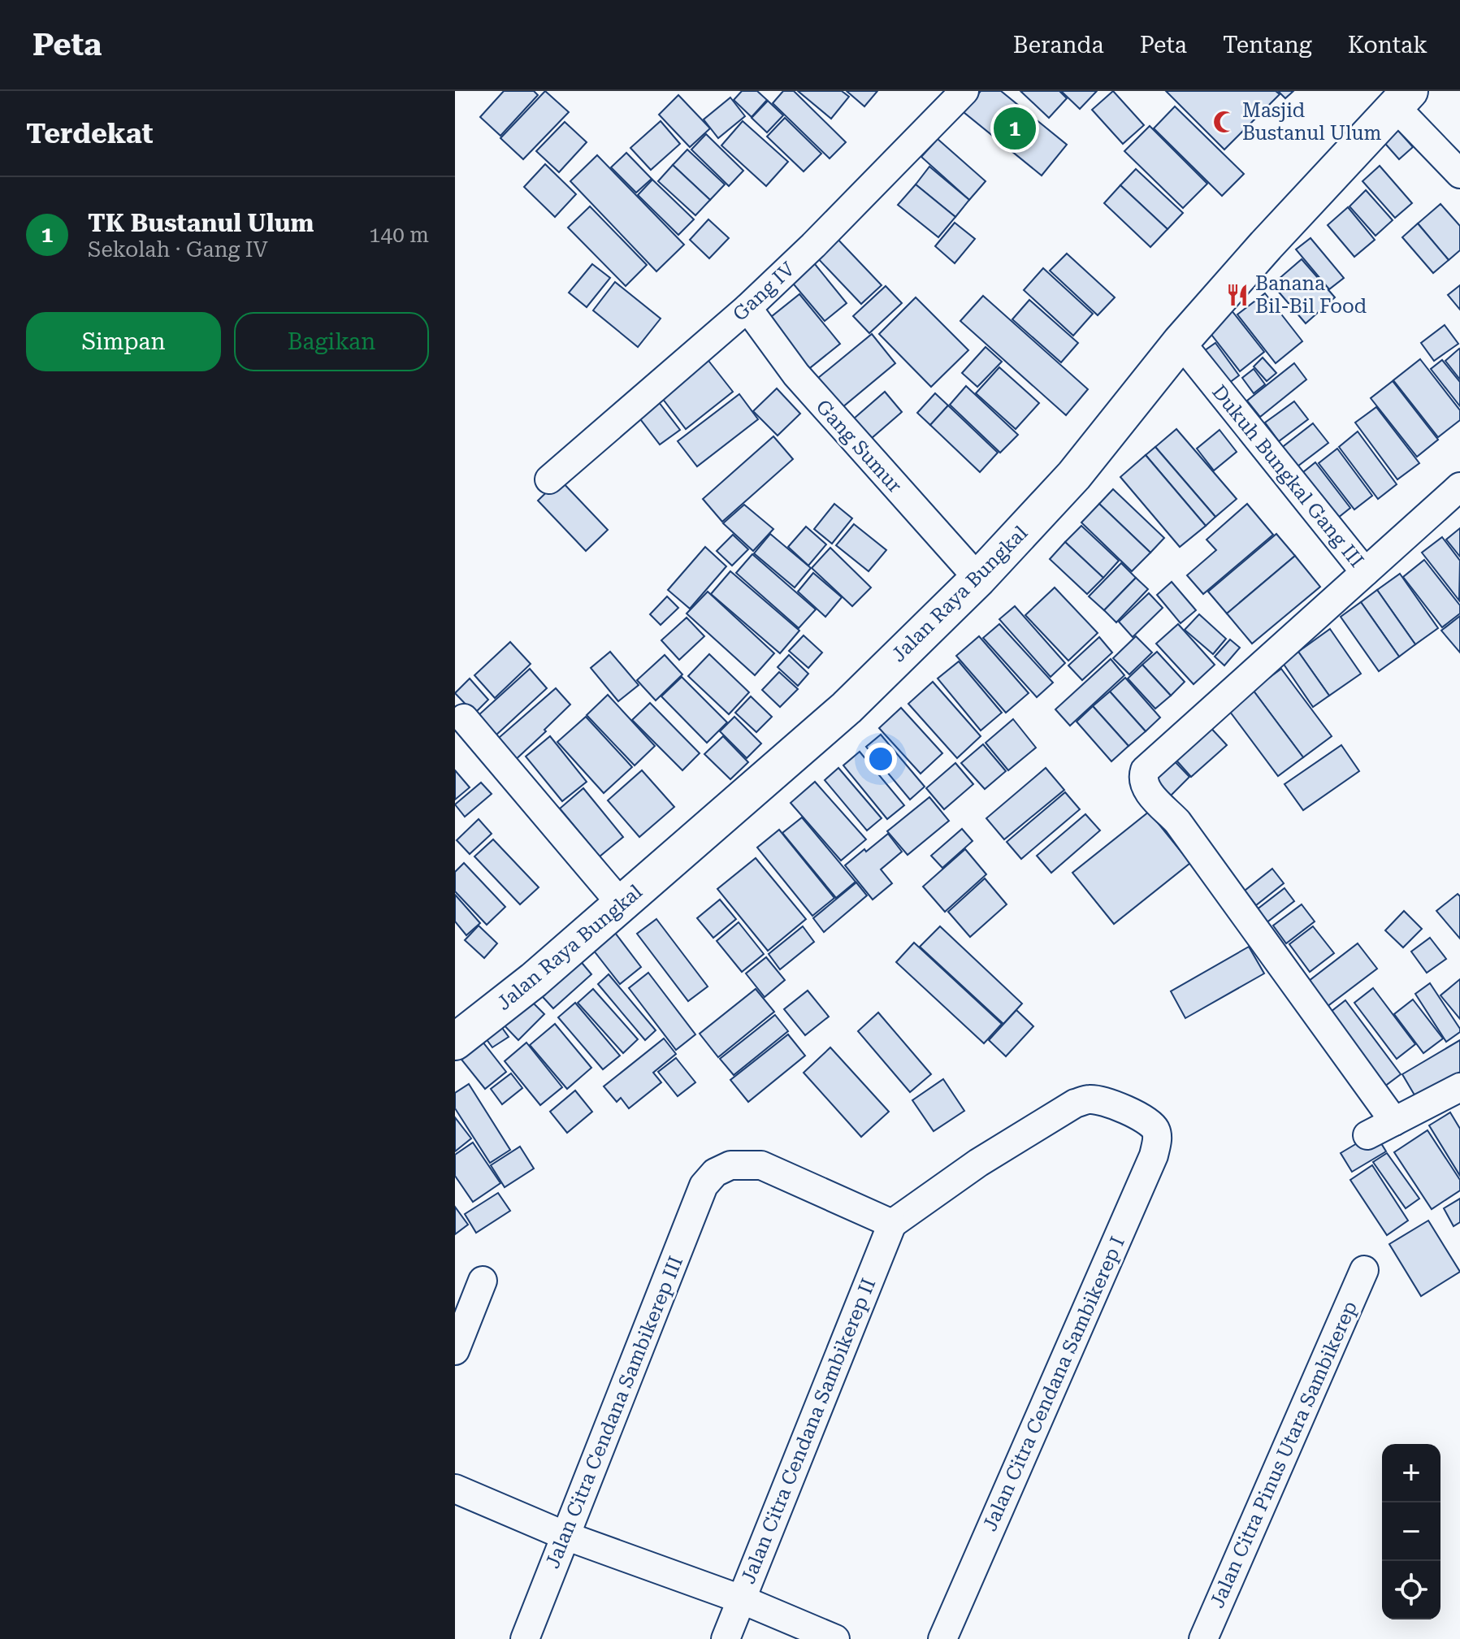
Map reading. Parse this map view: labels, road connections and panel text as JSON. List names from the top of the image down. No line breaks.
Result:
{"streets":{"street":["Gang IV","Gang Sumur","Dukuh Bungkal Gang III","Jalan Raya Bungkal","Jalan Citra Cendana Sambikerep I","Jalan Citra Cendana Sambikerep III","Jalan Citra Cendana Sambikerep II","Jalan Citra Pinus Utara Sambikerep"]},"crossings":[["Gang IV","Gang Sumur"],["Gang Sumur","Jalan Raya Bungkal"],["Dukuh Bungkal Gang III","Jalan Raya Bungkal"],["Jalan Citra Cendana Sambikerep I","Jalan Citra Cendana Sambikerep III"],["Jalan Citra Cendana Sambikerep I","Jalan Citra Cendana Sambikerep II"],["Jalan Citra Cendana Sambikerep III","Jalan Citra Cendana Sambikerep II"]],"places":{"mosque":["Masjid Bustanul Ulum"],"restaurant":["Banana Bil-Bil Food"]},"page":{"header":"Peta","nav":["Beranda","Peta","Tentang","Kontak"],"heading":"Terdekat","pins":"1","list":[{"mark":"1","name":"TK Bustanul Ulum","note":"Sekolah · Gang IV","value":"140 m"}],"buttons":["Simpan","Bagikan"],"map_buttons":["+","−"]}}
